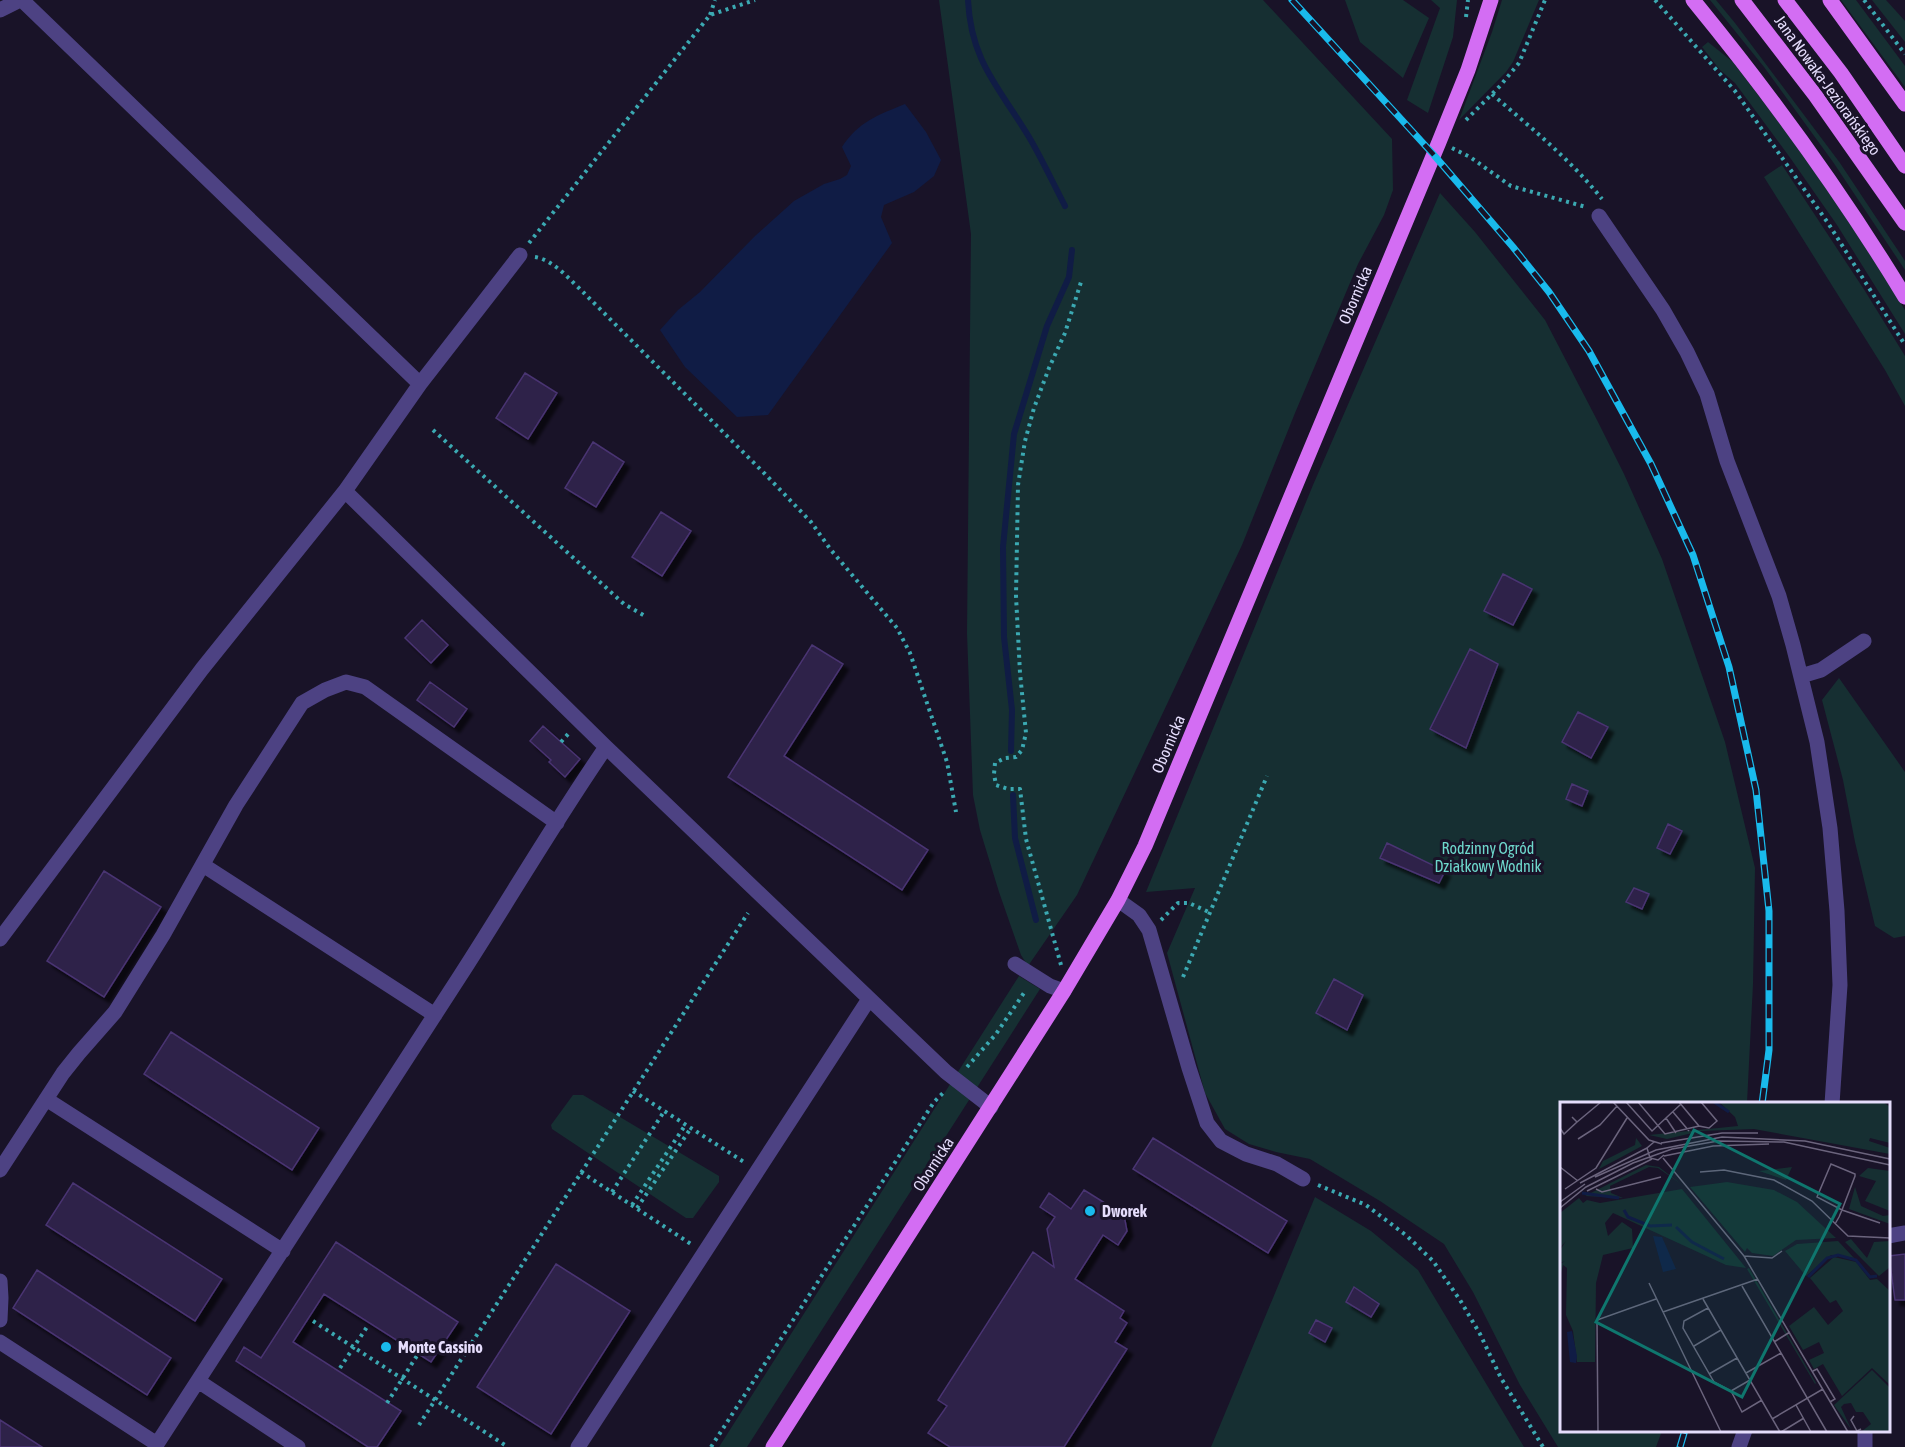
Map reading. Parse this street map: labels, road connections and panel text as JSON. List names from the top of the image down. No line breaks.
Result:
{"streets":{"main road":["Jana Nowaka-Jeziorańskiego","Obornicka"]},"parks":["Rodzinny Ogród Działkowy Wodnik"],"places":["Dworek","Monte Cassino"]}
